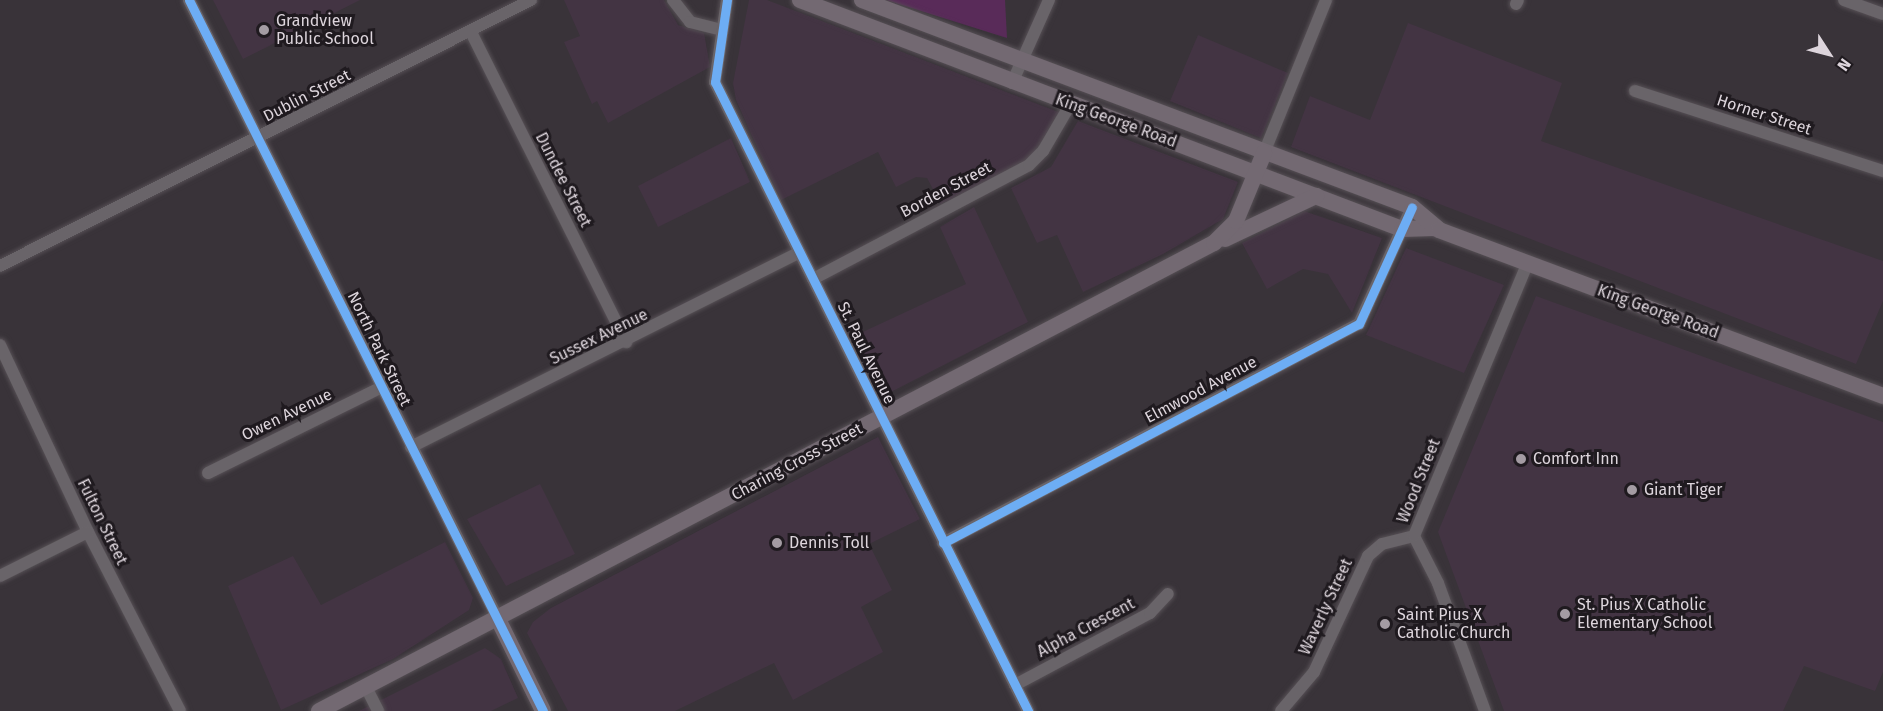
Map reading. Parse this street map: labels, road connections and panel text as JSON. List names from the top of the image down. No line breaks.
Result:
{"streets":{"main road":["King George Road","North Park Street","Charing Cross Street"],"street":["Dublin Street","Horner Street","Dundee Street","Borden Street","Sussex Avenue","St. Paul Avenue","Elmwood Avenue","Owen Avenue","Wood Street","Fulton Street","Waverly Street","Alpha Crescent"]},"crossings":[["Dublin Street","Dundee Street"],["Dublin Street","North Park Street"],["King George Road","Borden Street"],["King George Road","Elmwood Avenue"],["King George Road","Charing Cross Street"],["King George Road","Wood Street"],["Dundee Street","Sussex Avenue"],["Borden Street","St. Paul Avenue"],["Sussex Avenue","North Park Street"],["Sussex Avenue","St. Paul Avenue"],["North Park Street","Owen Avenue"],["North Park Street","Charing Cross Street"],["St. Paul Avenue","Elmwood Avenue"],["St. Paul Avenue","Charing Cross Street"],["St. Paul Avenue","Alpha Crescent"],["Wood Street","Waverly Street"]],"places":["Grandview Public School","Comfort Inn","Giant Tiger","Dennis Toll","St. Pius X Catholic Elementary School","Saint Pius X Catholic Church"],"north":"bottom right"}
